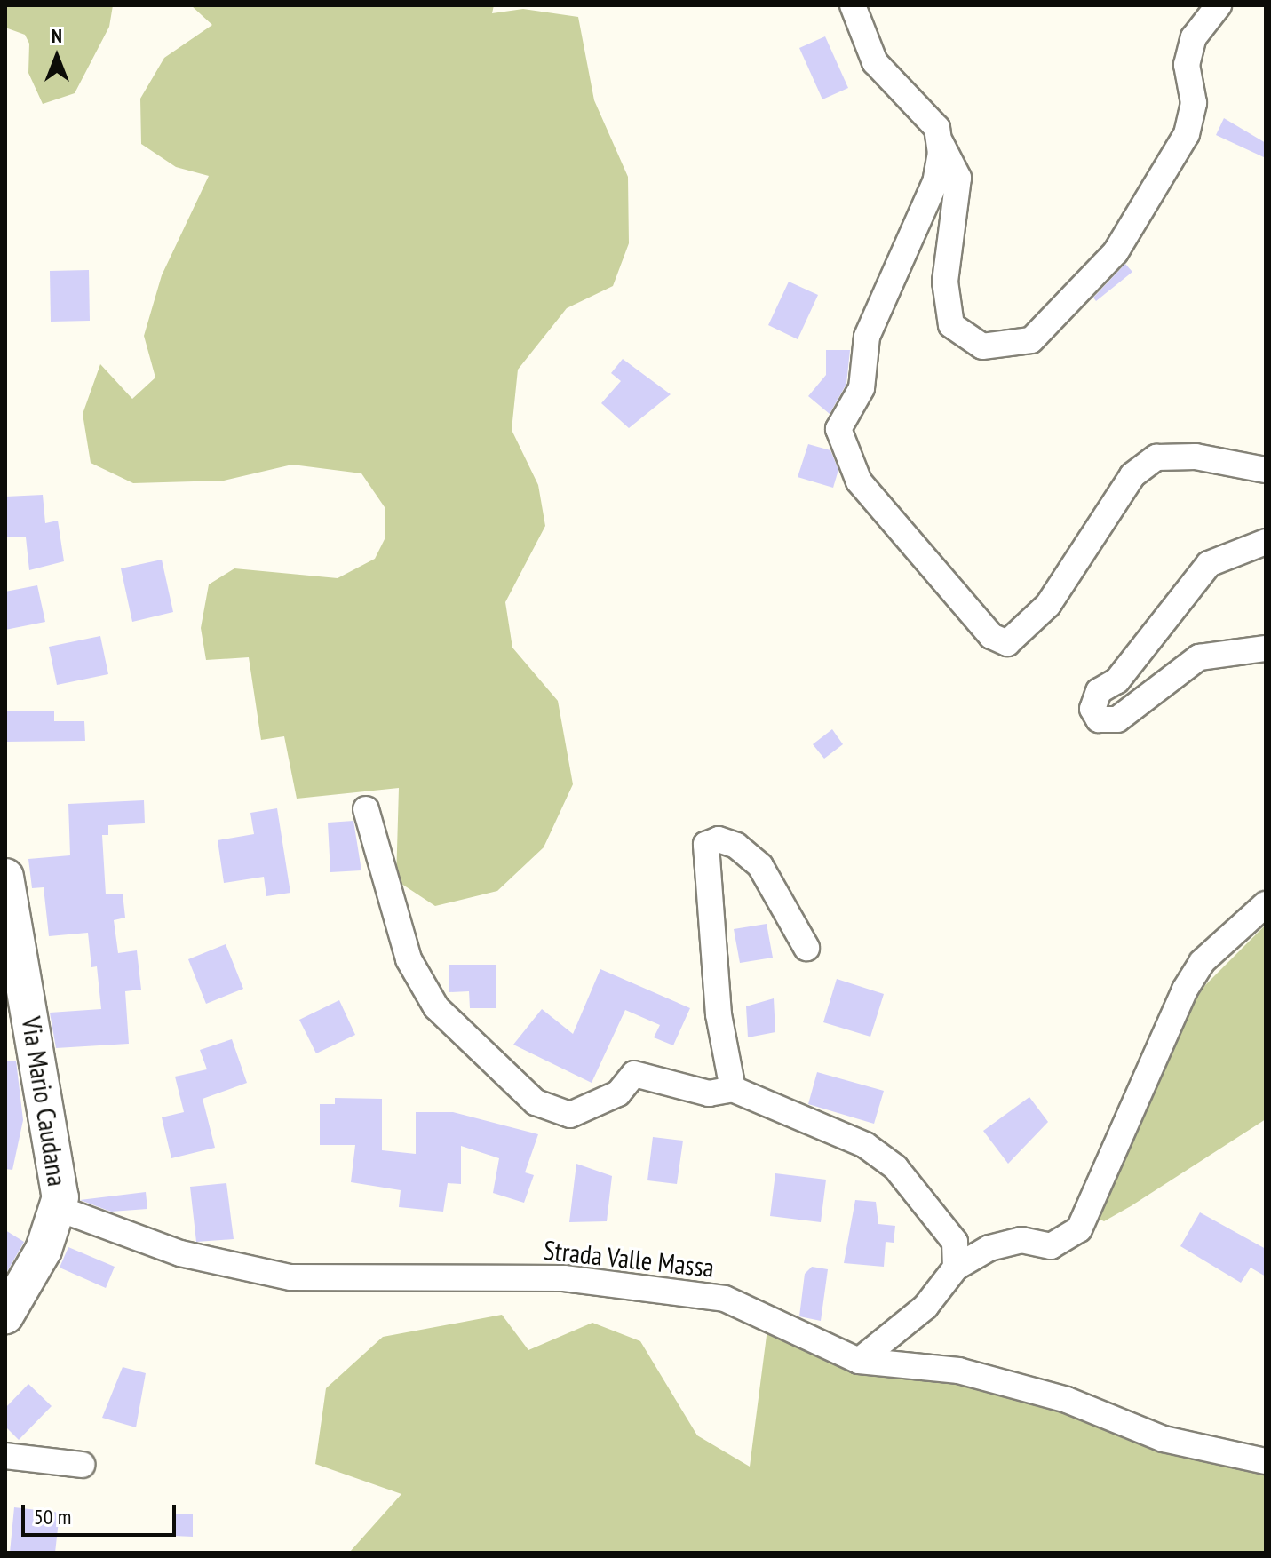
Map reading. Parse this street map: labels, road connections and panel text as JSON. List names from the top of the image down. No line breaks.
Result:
{"streets":{"main road":["Via Mario Caudana"],"street":["Strada Valle Massa"]},"crossings":[["Via Mario Caudana","Strada Valle Massa"]],"scale_bar":"50 m","north":"top"}
